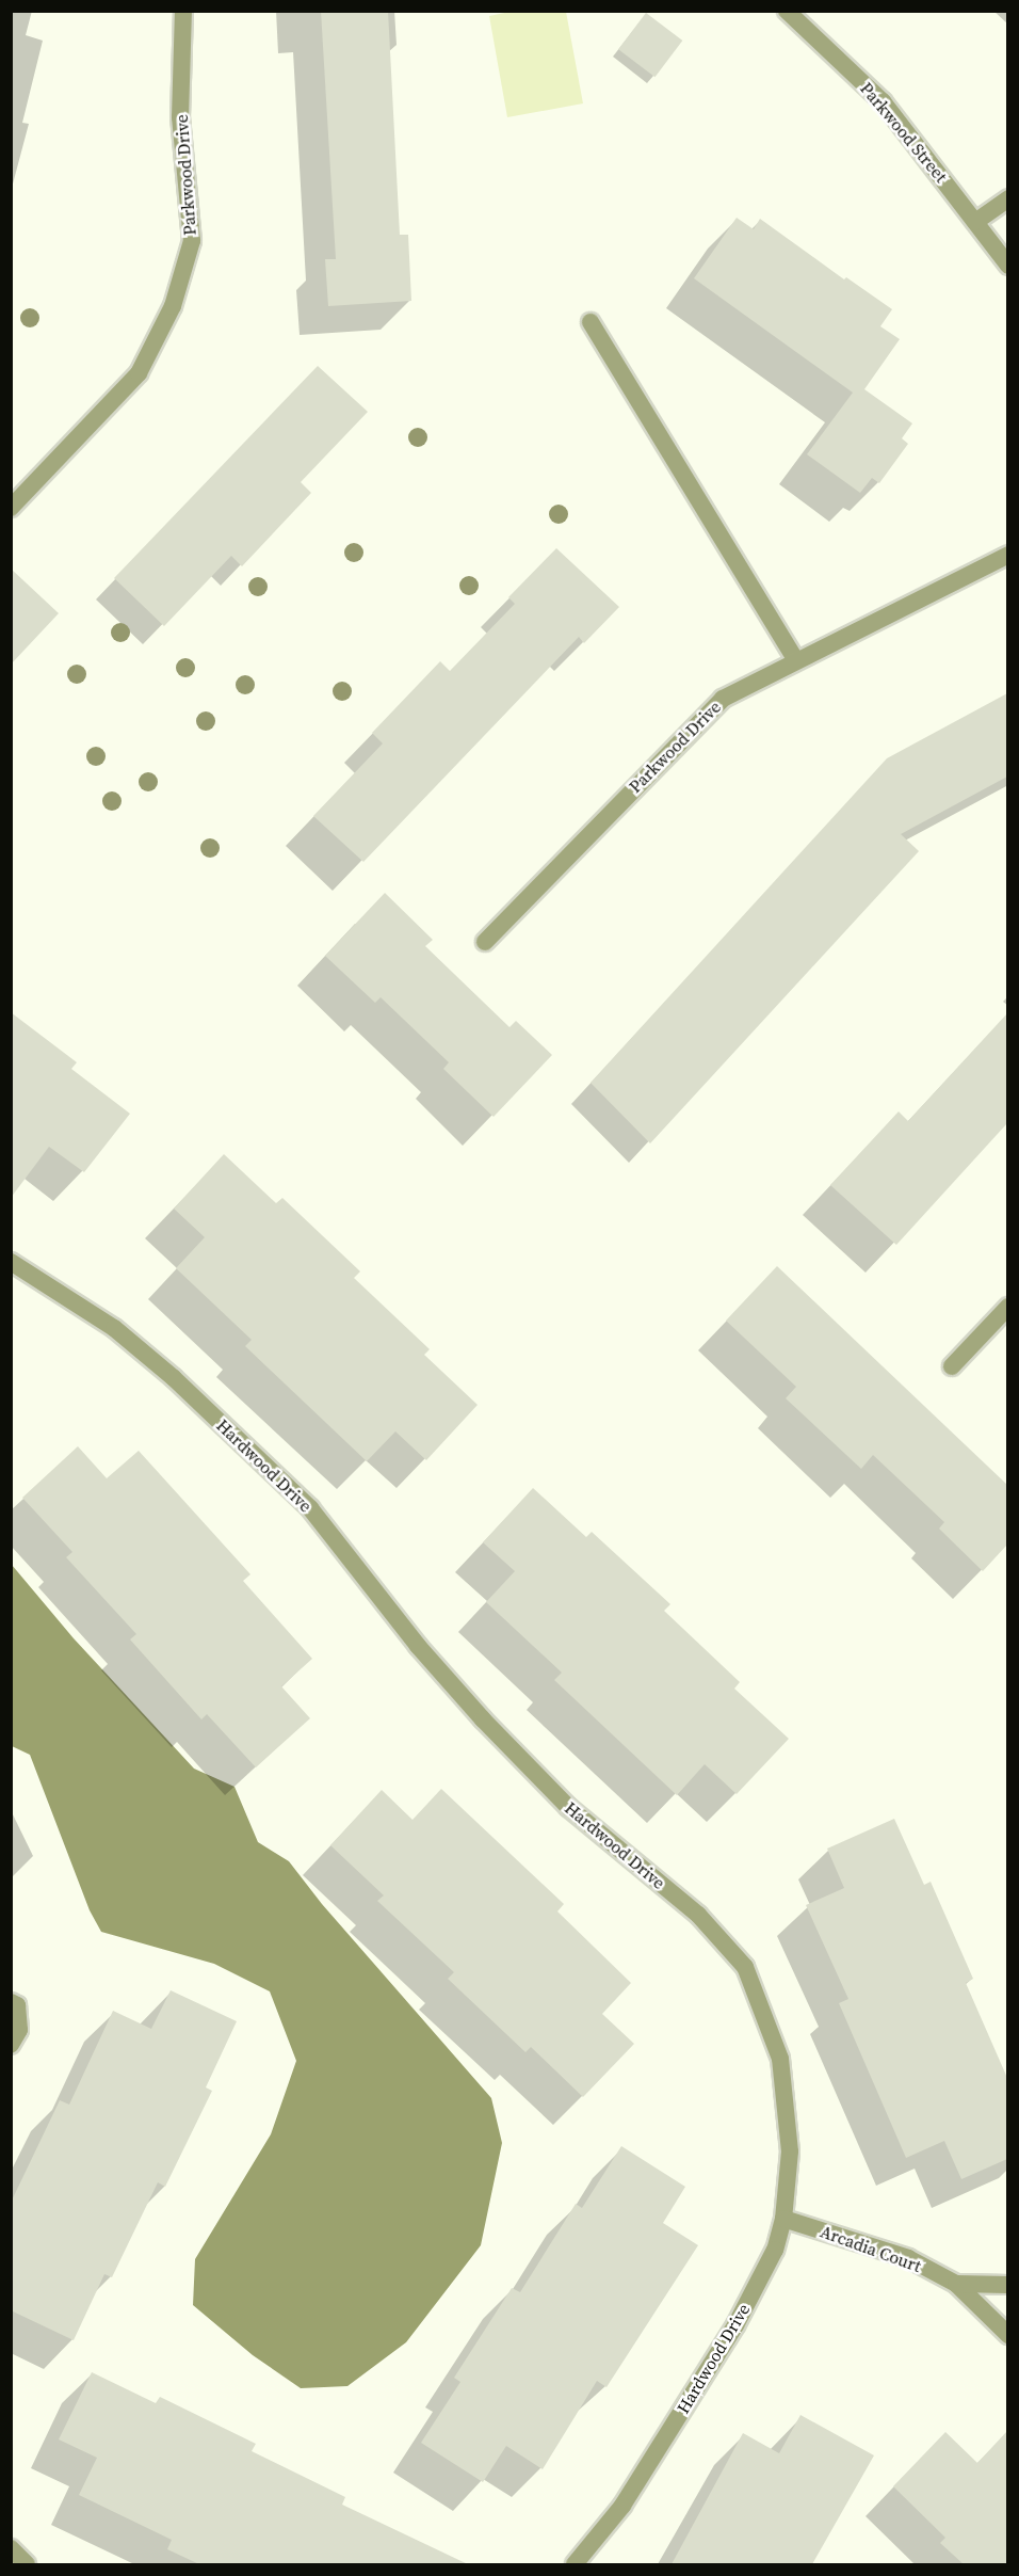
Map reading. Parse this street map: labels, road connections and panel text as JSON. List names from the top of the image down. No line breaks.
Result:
{"streets":{"street":["Parkwood Street","Parkwood Drive","Hardwood Drive","Arcadia Court"]},"crossings":[["Hardwood Drive","Arcadia Court"]]}
